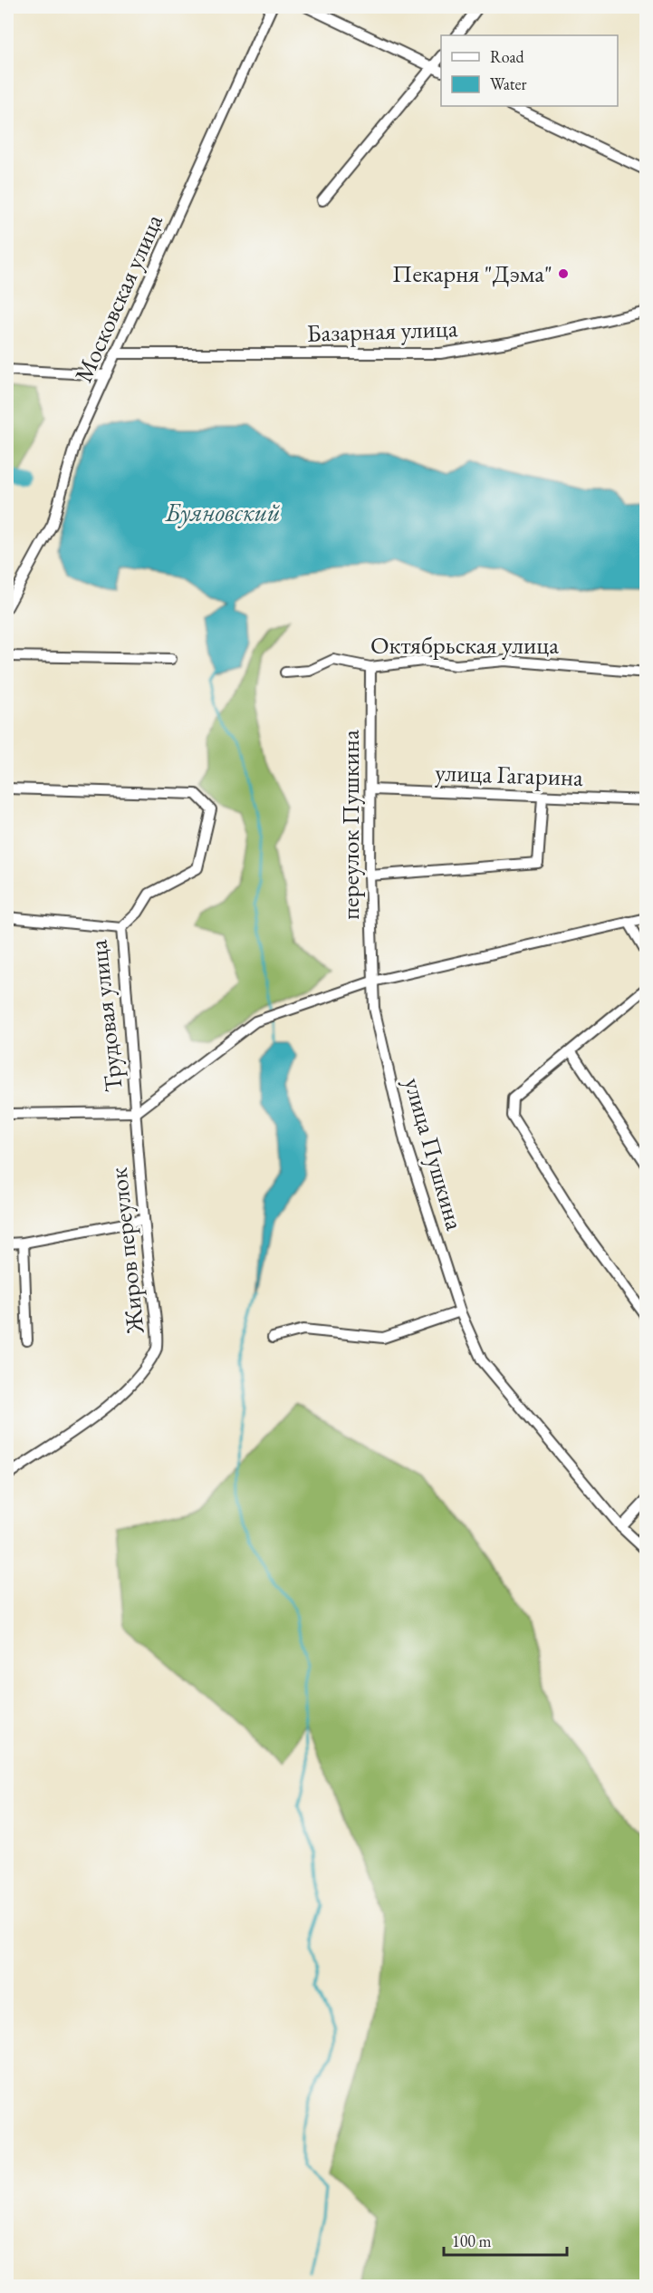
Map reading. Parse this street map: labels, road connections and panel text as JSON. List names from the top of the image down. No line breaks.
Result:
{"streets":{"street":["Московская улица","Базарная улица","Октябрьская улица","улица Гагарина","переулок Пушкина","Трудовая улица","улица Пушкина","Жиров переулок"]},"crossings":[["Московская улица","Базарная улица"],["Октябрьская улица","переулок Пушкина"],["улица Гагарина","переулок Пушкина"],["переулок Пушкина","улица Пушкина"],["Трудовая улица","Жиров переулок"]],"water":["Буяновский"],"places":["Пекарня \"Дэма\""],"legend":["Road","Water"],"scale_bar":"100 m"}
